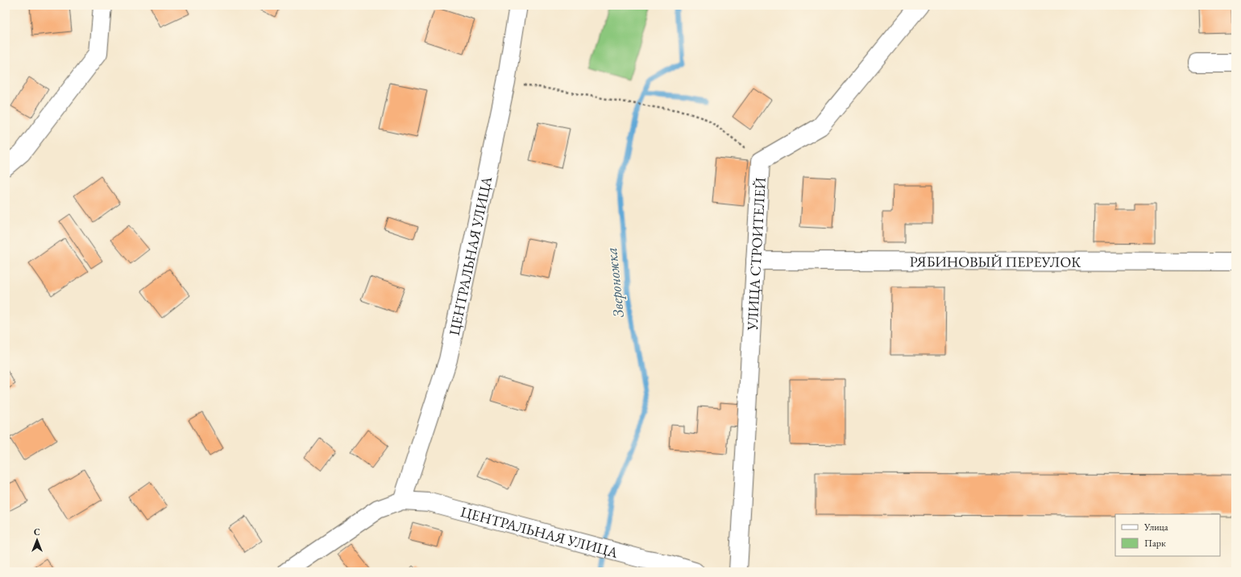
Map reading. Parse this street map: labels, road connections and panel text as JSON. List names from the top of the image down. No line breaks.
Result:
{"streets":{"street":["УЛИЦА СТРОИТЕЛЕЙ","ЦЕНТРАЛЬНАЯ УЛИЦА","РЯБИНОВЫЙ ПЕРЕУЛОК"]},"crossings":[["УЛИЦА СТРОИТЕЛЕЙ","РЯБИНОВЫЙ ПЕРЕУЛОК"]],"water":["Звероножка"],"legend":["Улица","Парк"],"north":"top"}
